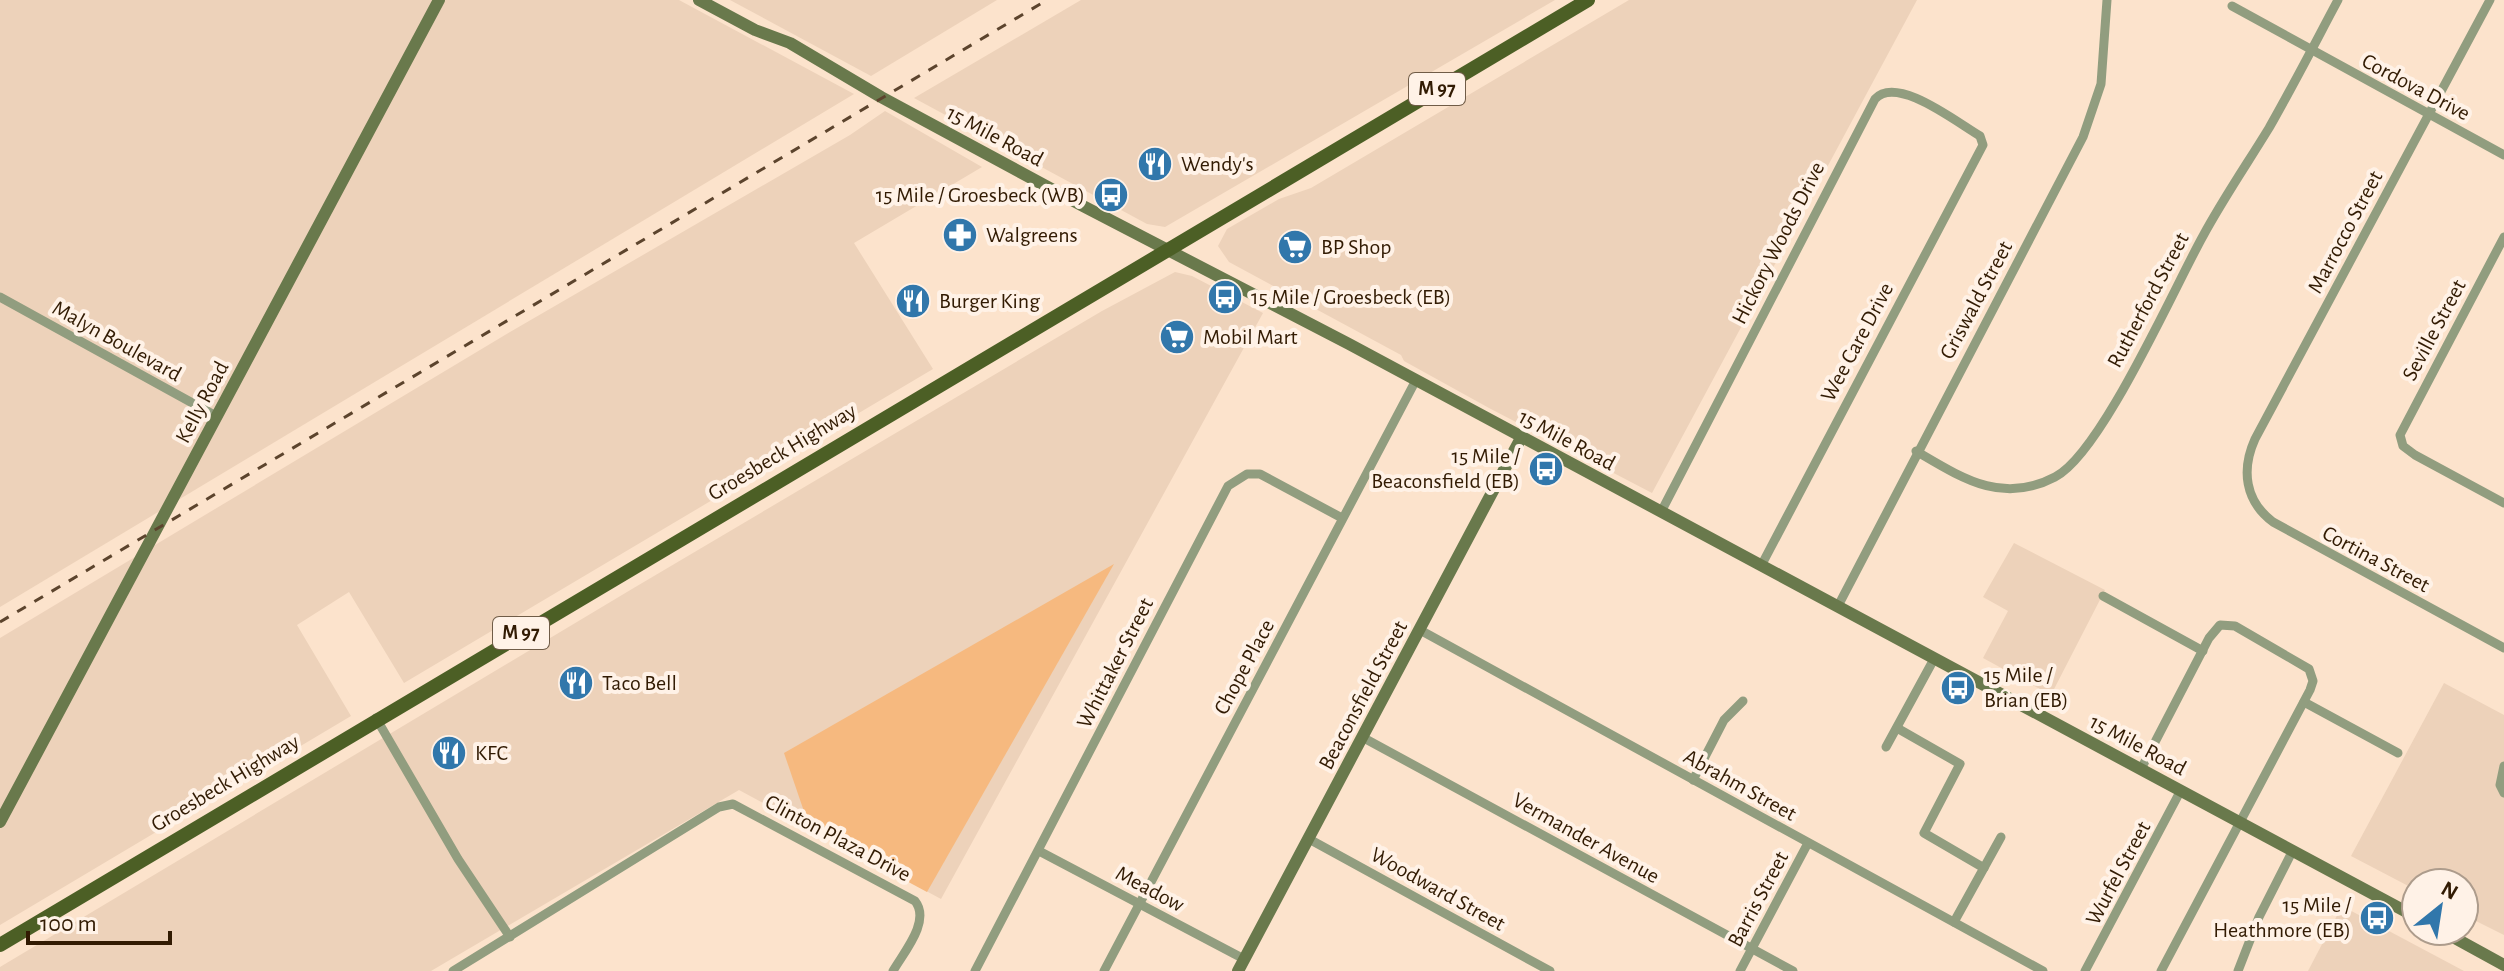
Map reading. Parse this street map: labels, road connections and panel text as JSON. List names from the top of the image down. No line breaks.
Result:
{"streets":{"main road":["M 97","15 Mile Road","Kelly Road","Groesbeck Highway","Beaconsfield Street"],"street":["Cordova Drive","Marrocco Street","Hickory Woods Drive","Griswald Street","Rutherford Street","Seville Street","Malyn Boulevard","Wee Care Drive","Cortina Street","Whittaker Street","Chope Place","Abrahm Street","Clinton Plaza Drive","Vermander Avenue","Wurfel Street","Meadow","Woodward Street","Barris Street"]},"crossings":[["Cordova Drive","Marrocco Street"],["Cordova Drive","Rutherford Street"],["15 Mile Road","Hickory Woods Drive"],["15 Mile Road","Griswald Street"],["15 Mile Road","Wee Care Drive"],["15 Mile Road","Groesbeck Highway"],["15 Mile Road","Chope Place"],["15 Mile Road","Beaconsfield Street"],["15 Mile Road","Wurfel Street"],["Marrocco Street","Cortina Street"],["Hickory Woods Drive","Wee Care Drive"],["Griswald Street","Rutherford Street"],["Malyn Boulevard","Kelly Road"],["Whittaker Street","Chope Place"],["Whittaker Street","Meadow"],["Chope Place","Meadow"],["Beaconsfield Street","Abrahm Street"],["Beaconsfield Street","Vermander Avenue"],["Beaconsfield Street","Meadow"],["Beaconsfield Street","Woodward Street"],["Abrahm Street","Barris Street"],["Vermander Avenue","Barris Street"]],"places":{"restaurant":["Wendy's","Burger King","Taco Bell","KFC"],"bus stop":["15 Mile / Groesbeck (WB)","15 Mile / Groesbeck (EB)","15 Mile / Beaconsfield (EB)","15 Mile / Brian (EB)","15 Mile / Heathmore (EB)"],"pharmacy":["Walgreens"],"supermarket":["BP Shop","Mobil Mart"]},"scale_bar":"100 m","north":"top right"}
